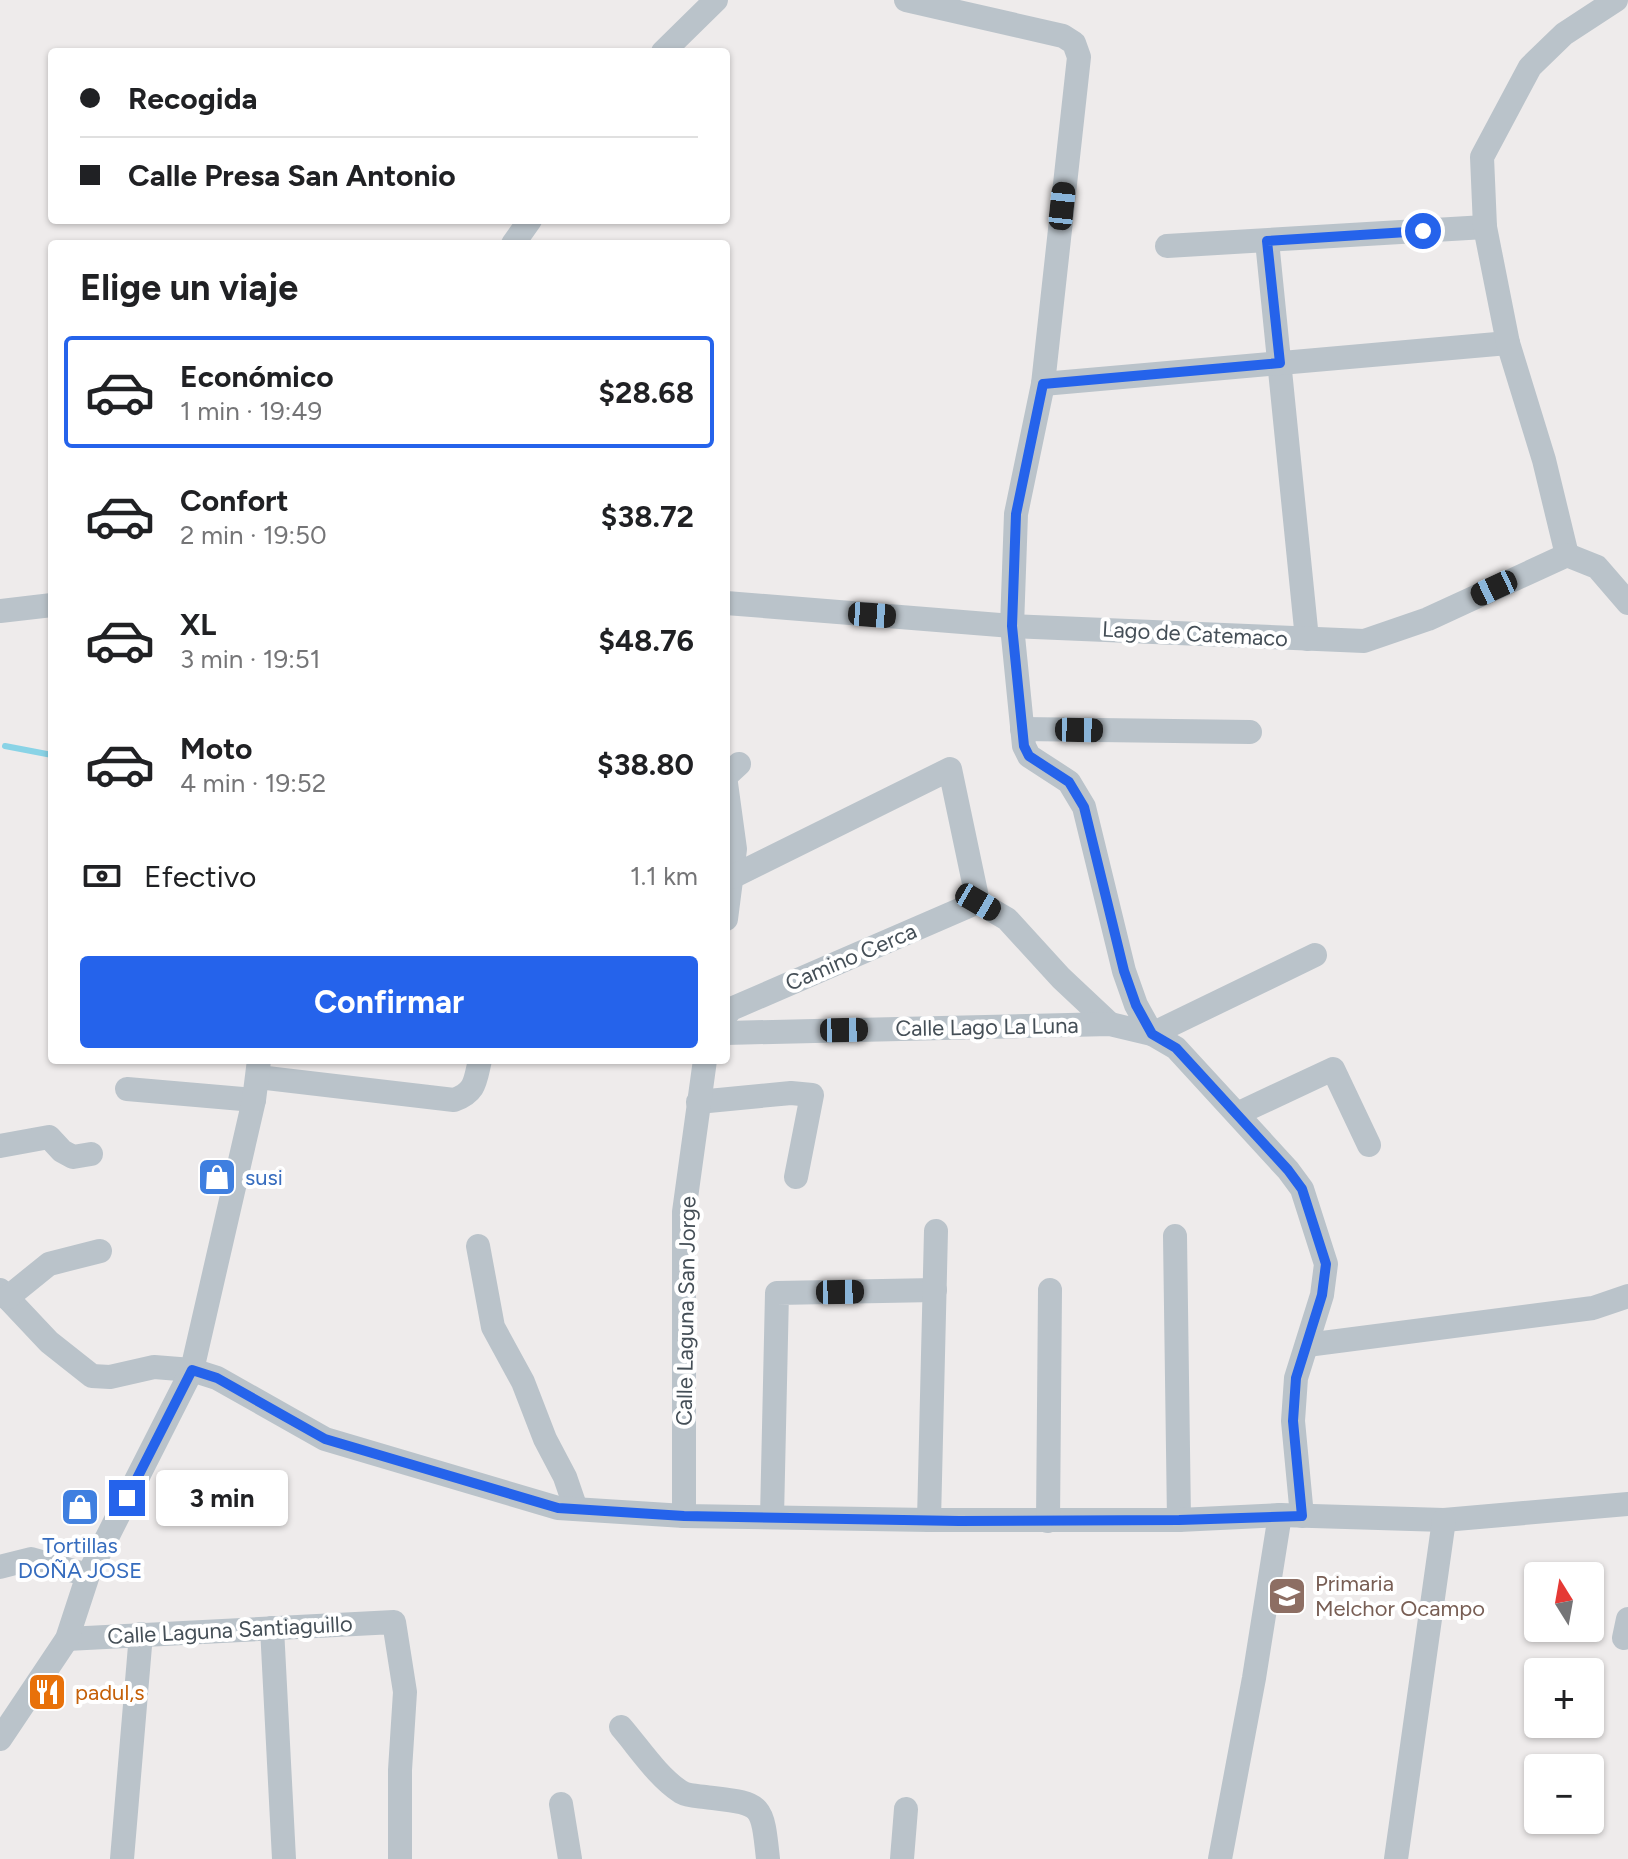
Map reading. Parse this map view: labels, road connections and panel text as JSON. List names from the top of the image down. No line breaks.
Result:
{"streets":{"street":["Lago de Catemaco","Camino Cerca","Calle Lago La Luna","Calle Laguna San Jorge","Calle Laguna Santiaguillo"]},"places":{"shop":["susi","Tortillas DOÑA JOSE"],"school or university":["Primaria Melchor Ocampo"],"restaurant":["padul,s"]},"north":"top","page":{"banner":["Recogida","Calle Presa San Antonio"],"heading":"Elige un viaje","list":[{"name":"Económico","note":"1 min · 19:49","value":"$28.68"},{"name":"Confort","note":"2 min · 19:50","value":"$38.72"},{"name":"XL","note":"3 min · 19:51","value":"$48.76"},{"name":"Moto","note":"4 min · 19:52","value":"$38.80"}],"pay":["Efectivo","1.1 km"],"buttons":"Confirmar","bubble":"3 min","map_buttons":["+","−"]}}
